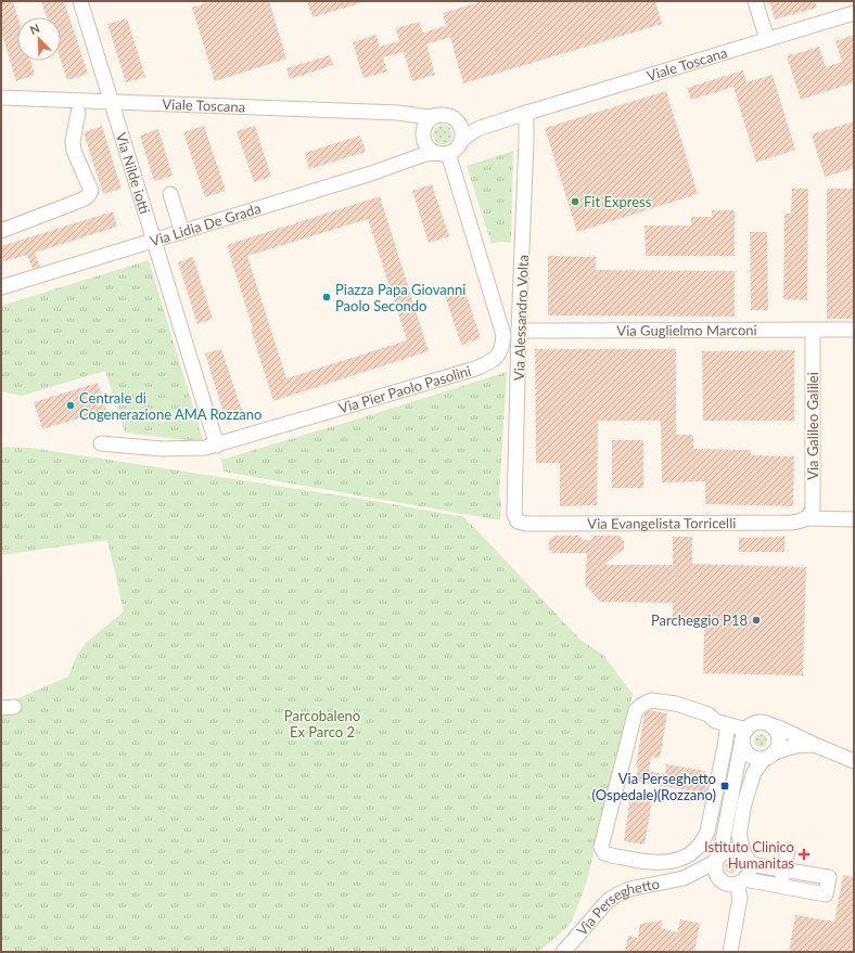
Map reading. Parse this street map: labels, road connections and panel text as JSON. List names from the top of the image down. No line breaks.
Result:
{"streets":{"street":["Viale Toscana","Via Nilde iotti","Via Lidia De Grada","Via Alessandro Volta","Via Guglielmo Marconi","Via Pier Paolo Pasolini","Via Galileo Galilei","Via Evangelista Torricelli","Via Perseghetto"]},"crossings":[["Viale Toscana","Via Nilde iotti"],["Viale Toscana","Via Lidia De Grada"],["Viale Toscana","Via Alessandro Volta"],["Viale Toscana","Via Pier Paolo Pasolini"],["Via Nilde iotti","Via Lidia De Grada"],["Via Nilde iotti","Via Pier Paolo Pasolini"],["Via Lidia De Grada","Via Pier Paolo Pasolini"],["Via Alessandro Volta","Via Guglielmo Marconi"],["Via Alessandro Volta","Via Evangelista Torricelli"],["Via Guglielmo Marconi","Via Galileo Galilei"],["Via Galileo Galilei","Via Evangelista Torricelli"]],"parks":["Parcobaleno Ex Parco 2"],"places":{"other":["Fit Express","Piazza Papa Giovanni Paolo Secondo","Centrale di Cogenerazione AMA Rozzano","Parcheggio P18"],"transit":["Via Perseghetto (Ospedale)(Rozzano)"],"health":["Istituto Clinico Humanitas"]},"north":"top left"}
